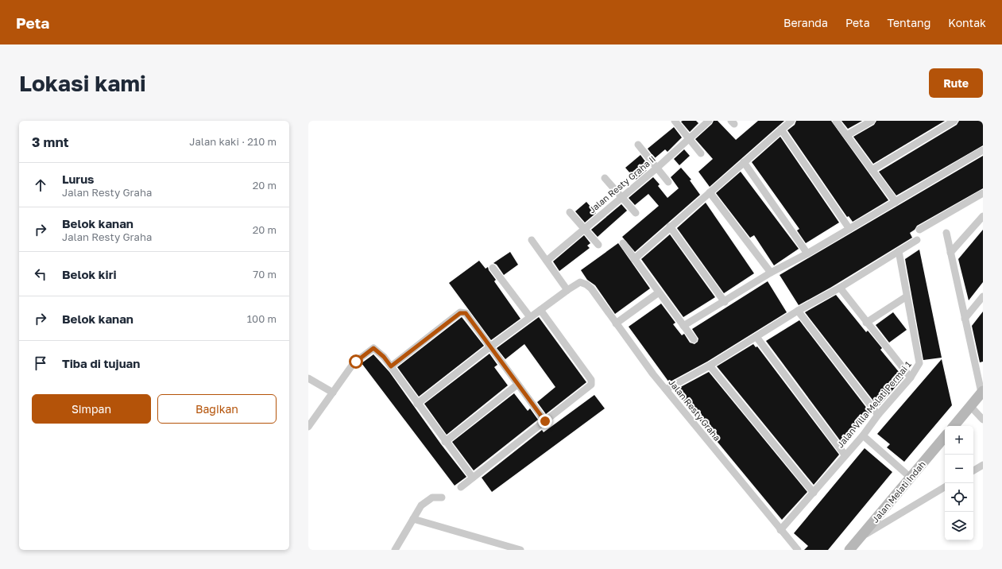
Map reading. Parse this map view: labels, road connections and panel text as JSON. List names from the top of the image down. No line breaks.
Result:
{"streets":{"main road":["Jalan Melati Indah"],"street":["Jalan Resty Graha II","Jalan Villa Melati Permai 1","Jalan Resty Graha"]},"crossings":[["Jalan Villa Melati Permai 1","Jalan Resty Graha"]],"page":{"header":"Peta","nav":["Beranda","Peta","Tentang","Kontak"],"buttons":["Rute",["Simpan","Bagikan"]],"title":"Lokasi kami","heading":["3 mnt","Jalan kaki · 210 m"],"list":[["Lurus","Jalan Resty Graha","20 m"],["Belok kanan","Jalan Resty Graha","20 m"],["Belok kiri","70 m"],["Belok kanan","100 m"],"Tiba di tujuan"],"map_buttons":["+","−"]}}
